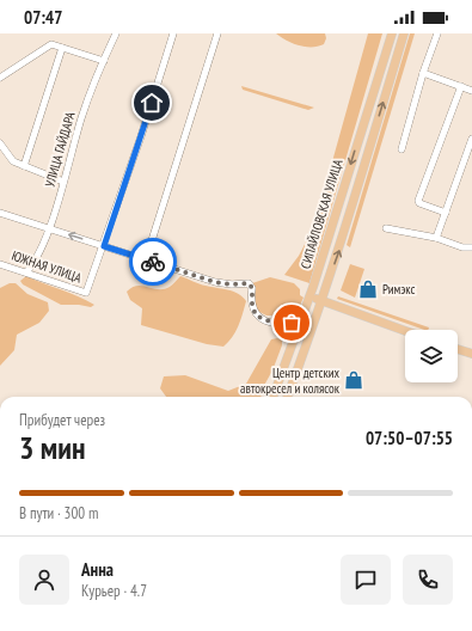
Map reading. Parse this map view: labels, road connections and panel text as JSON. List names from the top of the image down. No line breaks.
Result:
{"streets":{"main road":["СИПАЙЛОВСКАЯ УЛИЦА"],"street":["УЛИЦА ГАЙДАРА","ЮЖНАЯ УЛИЦА"]},"crossings":[["УЛИЦА ГАЙДАРА","ЮЖНАЯ УЛИЦА"]],"places":{"shop":["Римэкс","Центр детских автокресел и колясок"]},"page":{"status":"07:47","heading":["3 мин","Прибудет через","07:50–07:55"],"panel":["Анна","Курьер · 4.7"],"bar":"В пути · 300 m"}}
